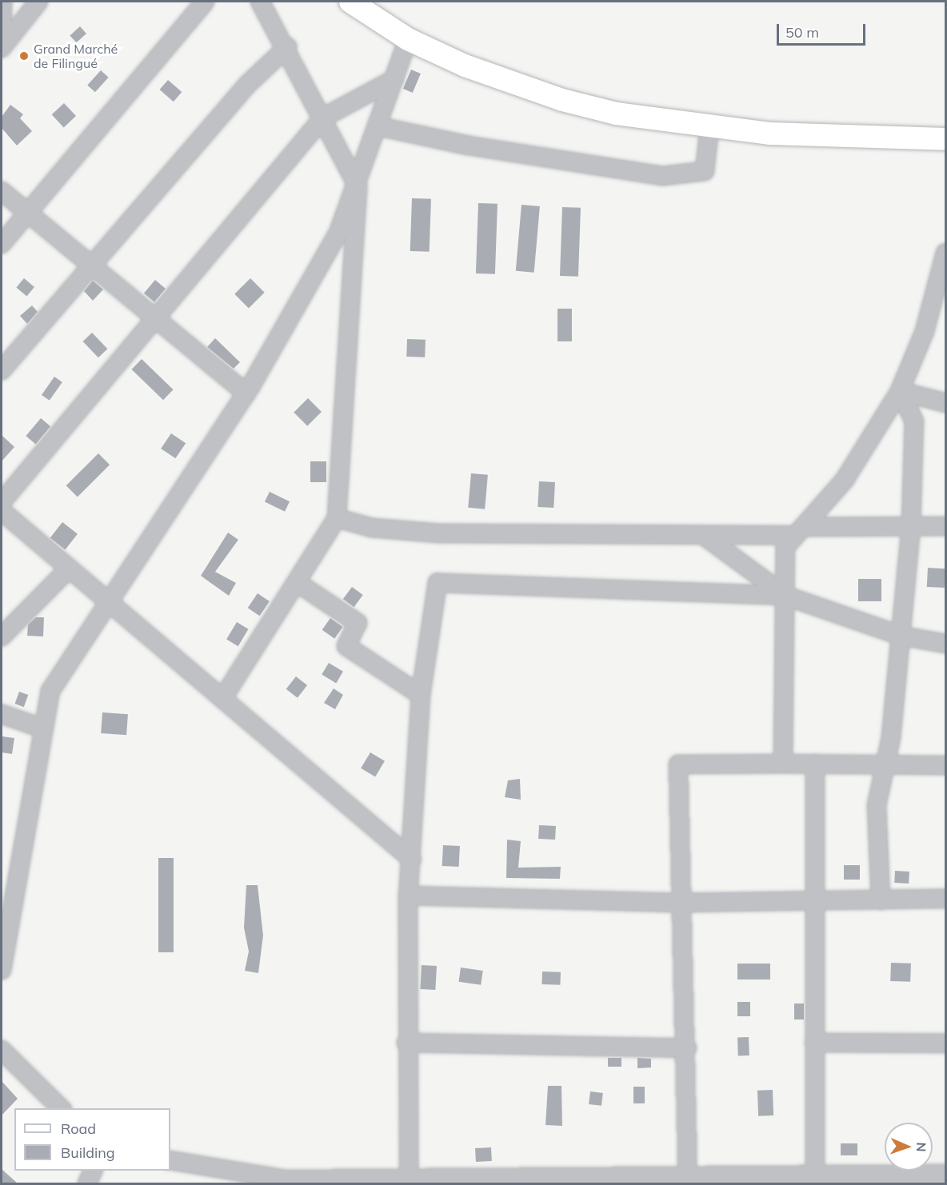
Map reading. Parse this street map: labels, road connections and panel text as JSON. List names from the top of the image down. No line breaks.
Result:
{"places":["Grand Marché de Filingué"],"legend":["Road","Building"],"scale_bar":"50 m","north":"right"}
